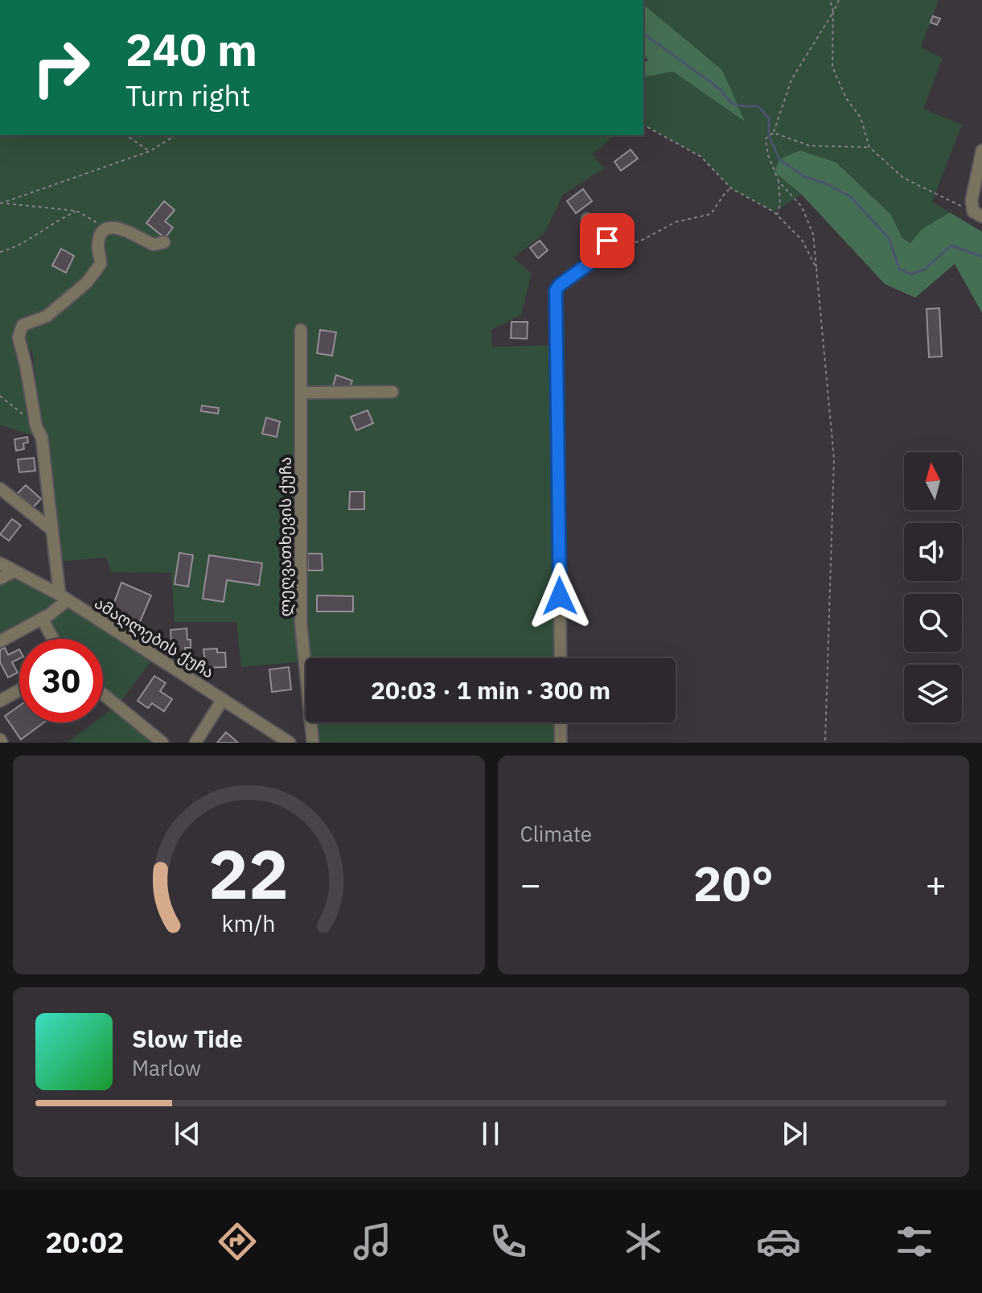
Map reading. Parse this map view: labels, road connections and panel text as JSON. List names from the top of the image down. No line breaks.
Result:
{"streets":{"street":["ლეღვათხევის ქუჩა","ამაღლების ქუჩა"]},"north":"top","page":{"turn":["240 m","Turn right"],"limit":"30","trip":"20:03 · 1 min · 300 m","tile":"Climate","heat":["−","20°","+"],"song":["Slow Tide","Marlow"],"tabs":"20:02","gauge":["22","km/h"]}}
